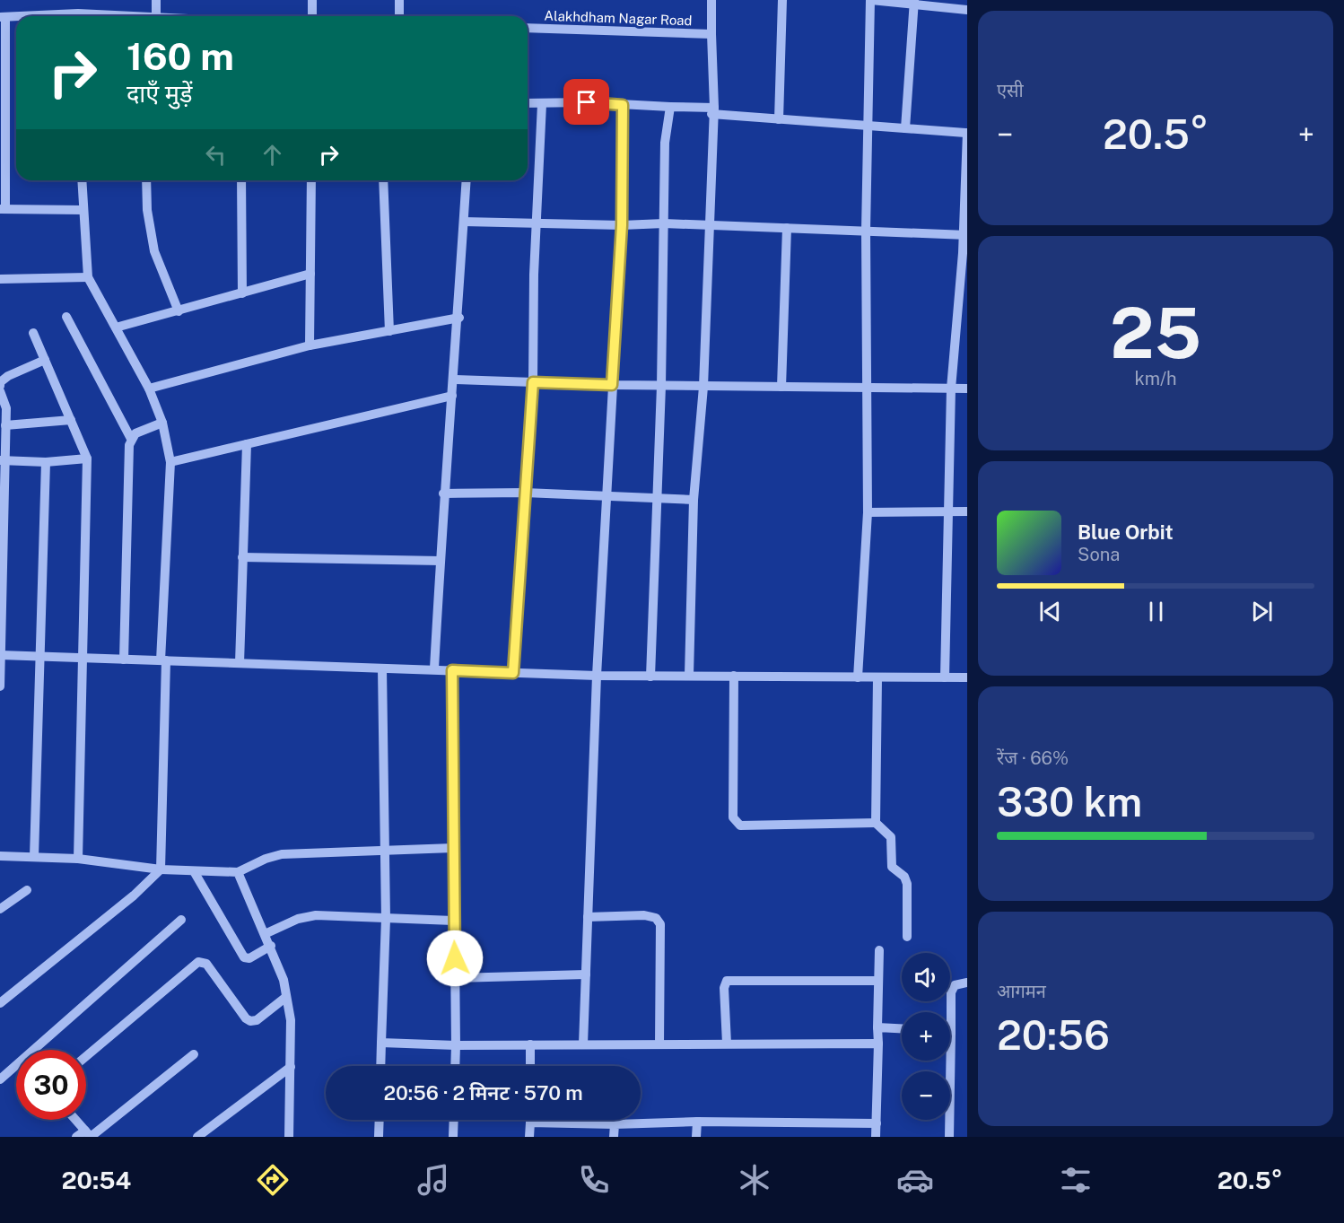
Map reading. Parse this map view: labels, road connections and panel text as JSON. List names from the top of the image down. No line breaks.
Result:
{"streets":{"street":["Alakhdham Nagar Road"]},"page":{"tile":["एसी",["25","km/h"],["रेंज · 66%","330 km"],["आगमन","20:56"]],"turn":["160 m","दाएँ मुड़ें"],"heat":["−","20.5°","+"],"song":["Blue Orbit","Sona"],"map_buttons":["+","−"],"limit":"30","trip":"20:56 · 2 मिनट · 570 m","tabs":["20:54","20.5°"]}}
